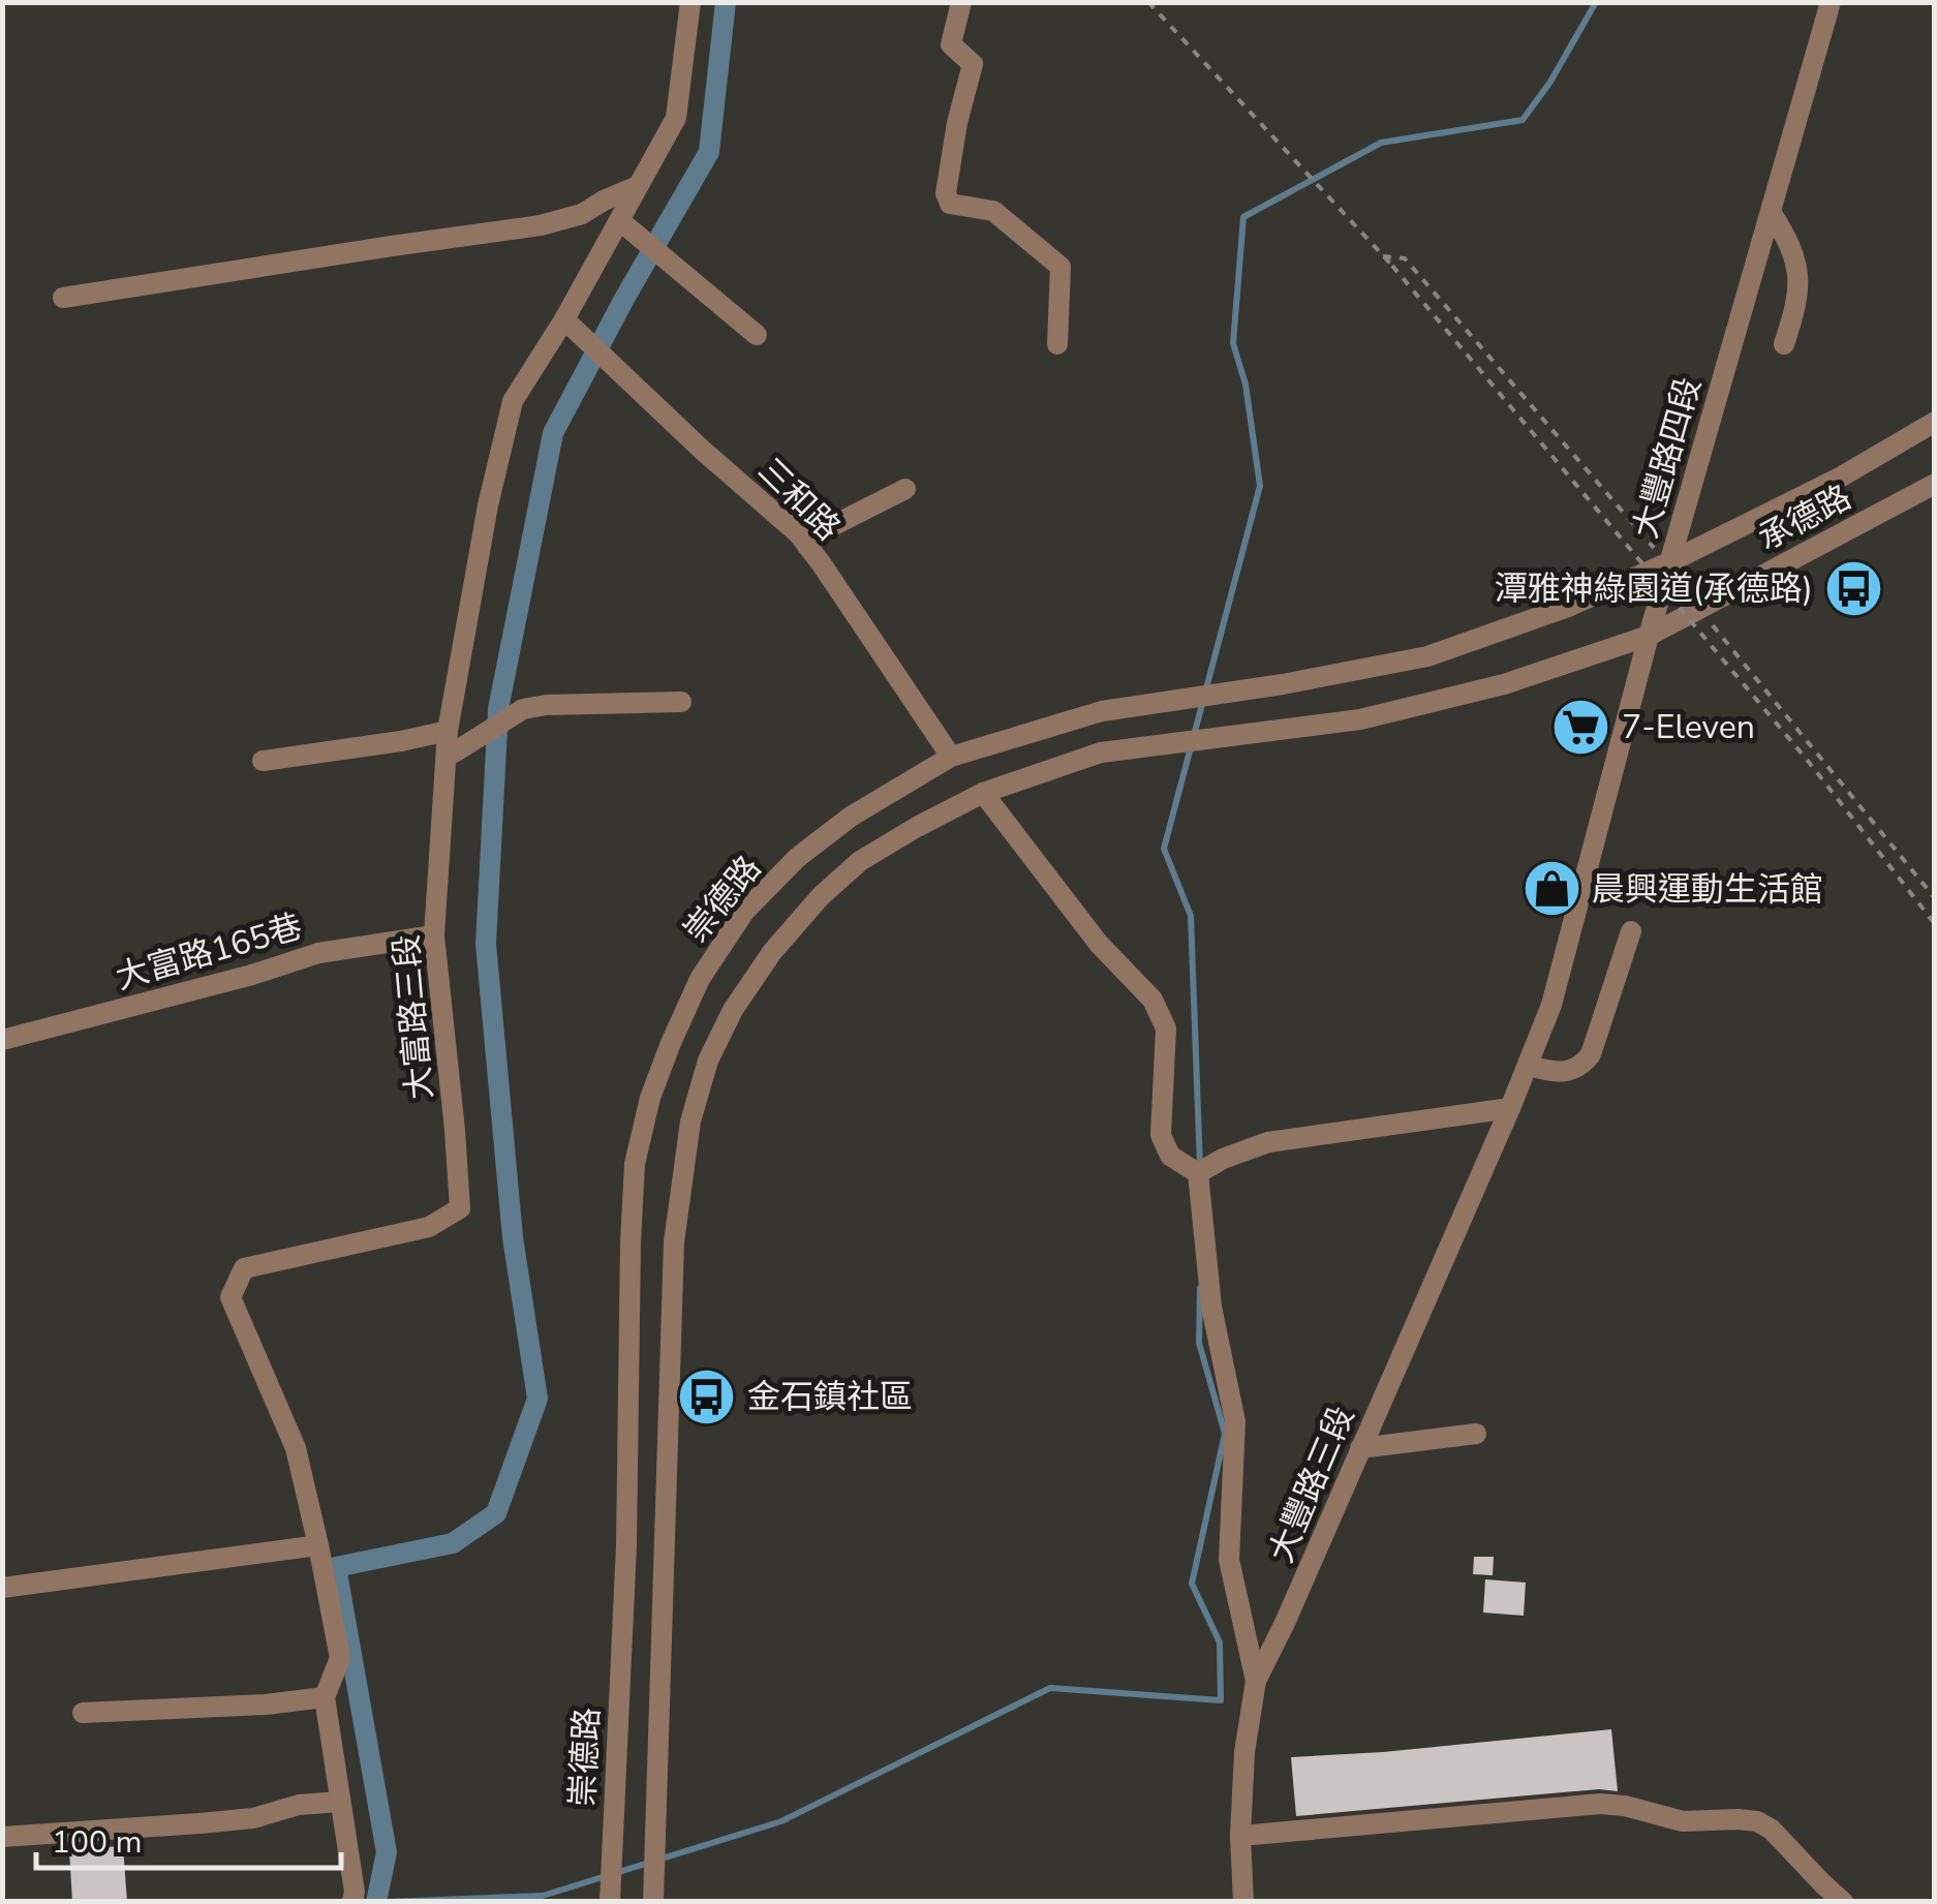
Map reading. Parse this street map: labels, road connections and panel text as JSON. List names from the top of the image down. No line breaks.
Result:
{"streets":{"street":["大豐路四段","三和路","承德路","崇德路","大富路165巷","大富路三段","大豐路三段"]},"crossings":[["大豐路四段","承德路"],["大豐路四段","崇德路"],["大豐路四段","大豐路三段"],["三和路","崇德路"],["三和路","大富路三段"],["承德路","崇德路"],["大富路165巷","大富路三段"]],"places":{"bus stop":["潭雅神綠園道(承德路)","金石鎮社區"],"supermarket":["7-Eleven"],"shop":["晨興運動生活館"]},"scale_bar":"100 m"}
